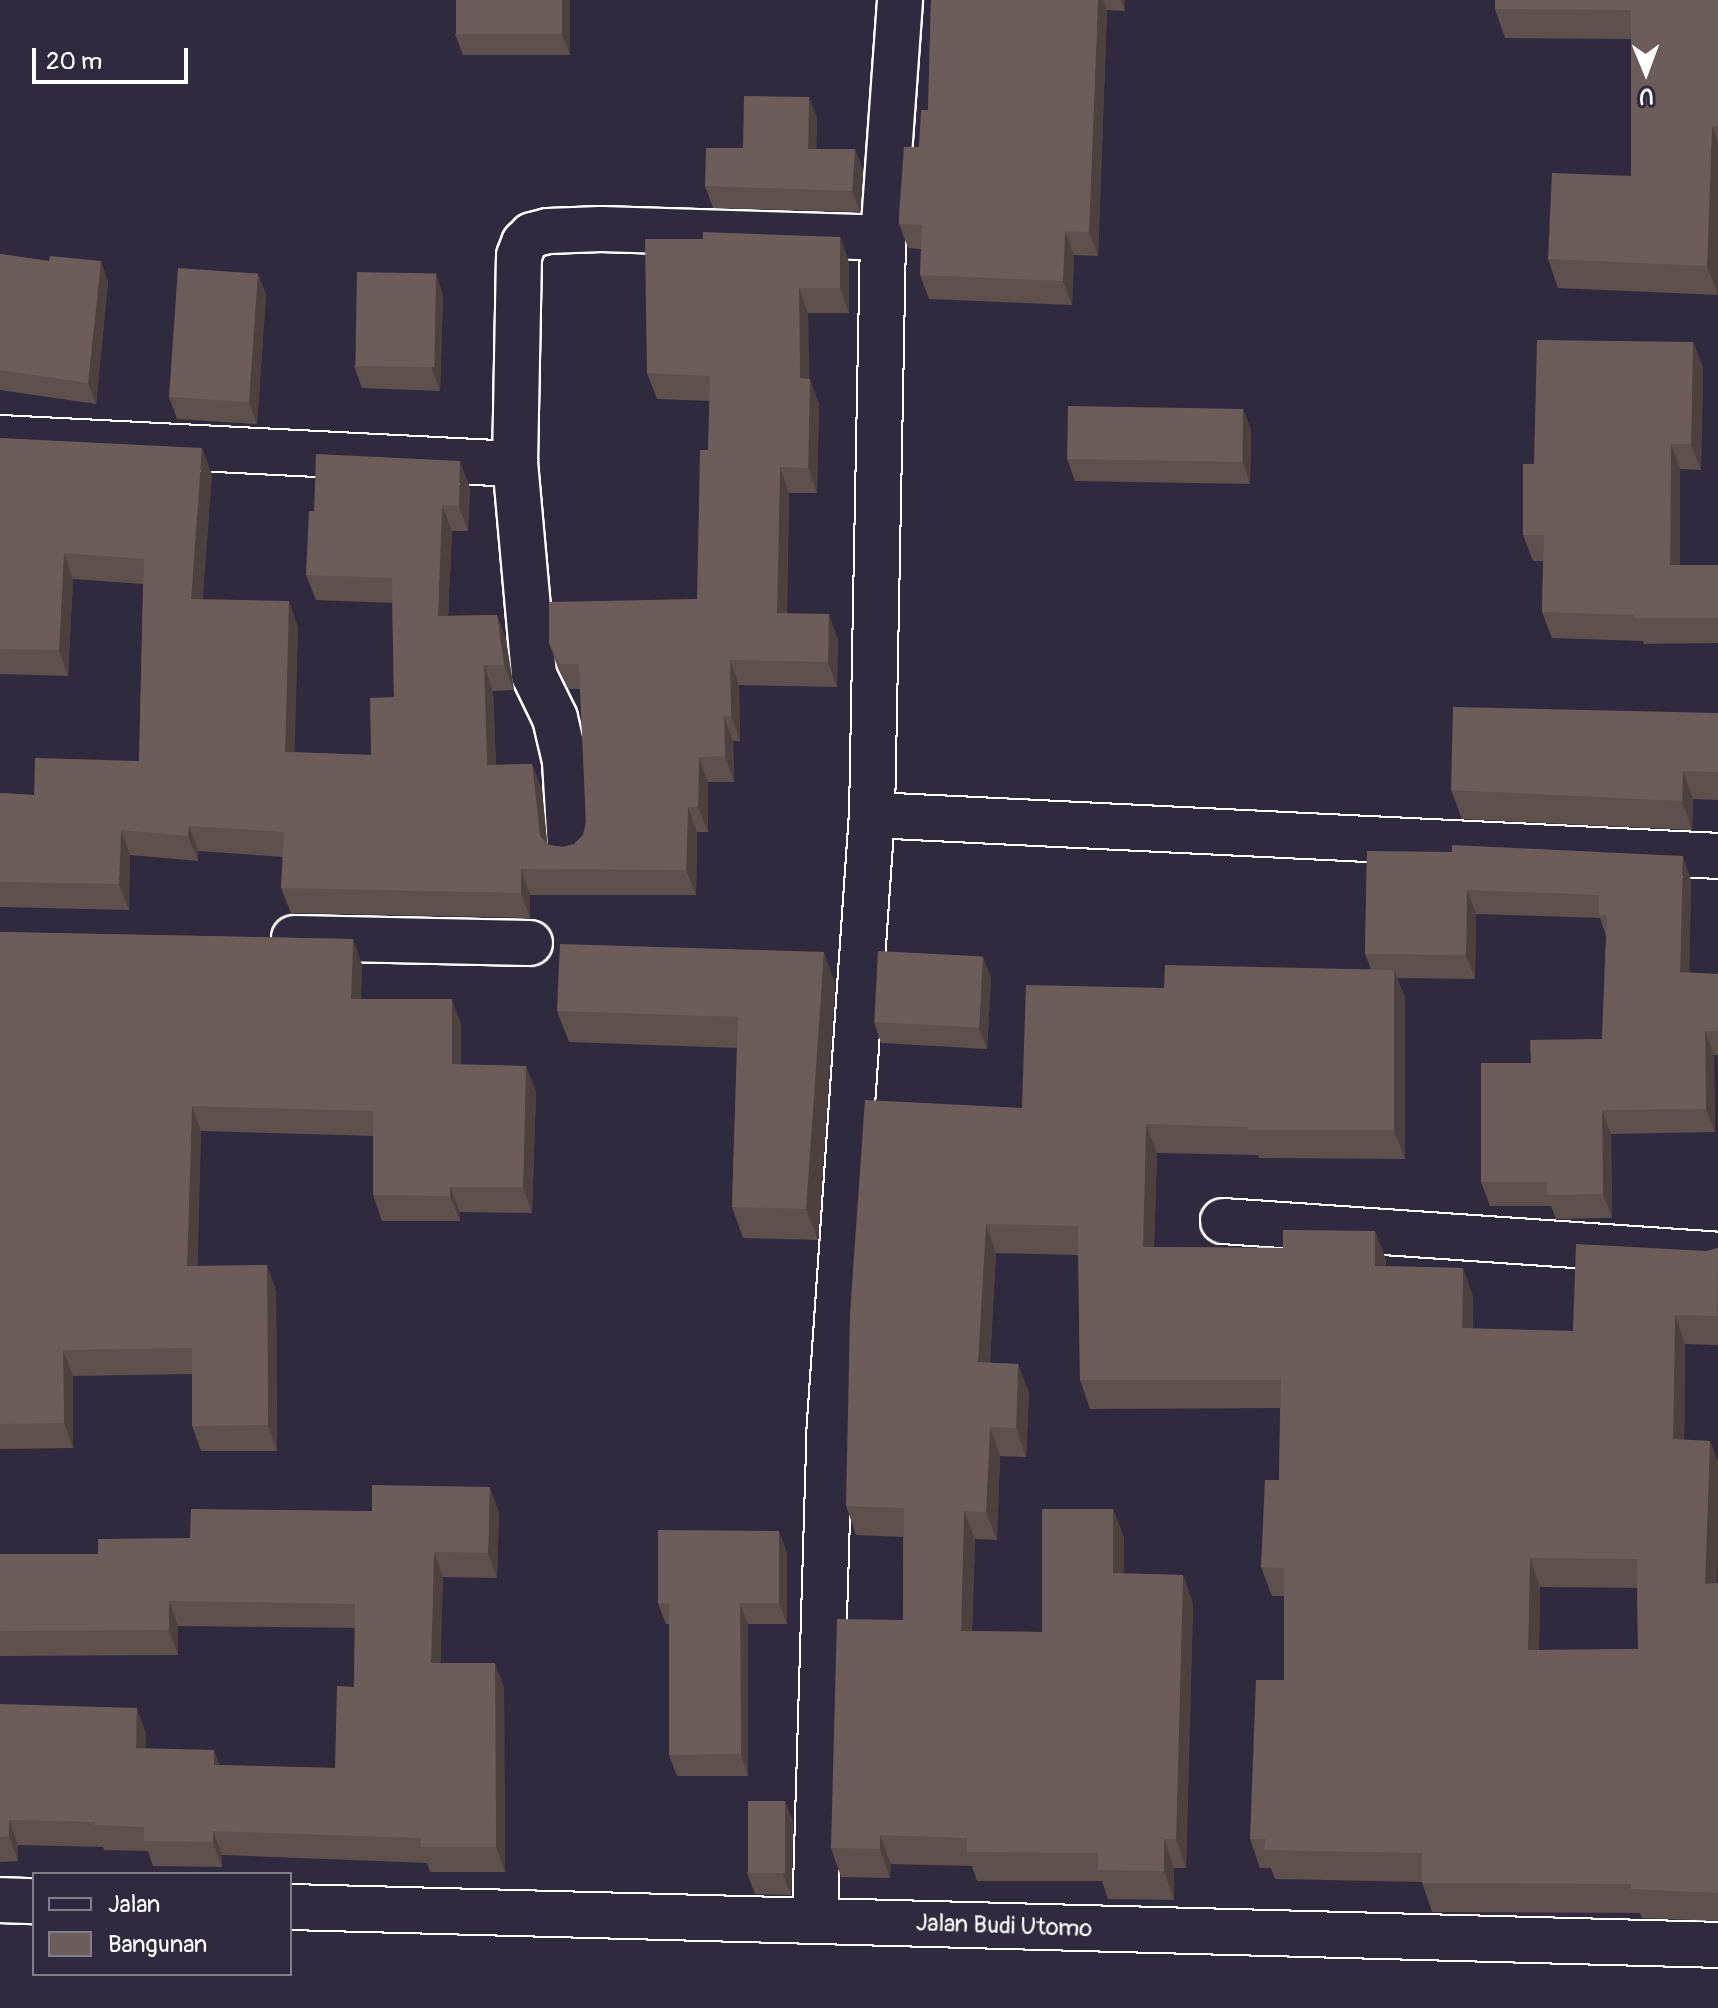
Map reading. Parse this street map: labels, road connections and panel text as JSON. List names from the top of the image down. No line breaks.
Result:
{"streets":{"street":["Jalan Budi Utomo"]},"legend":["Jalan","Bangunan"],"scale_bar":"20 m","north":"bottom"}
